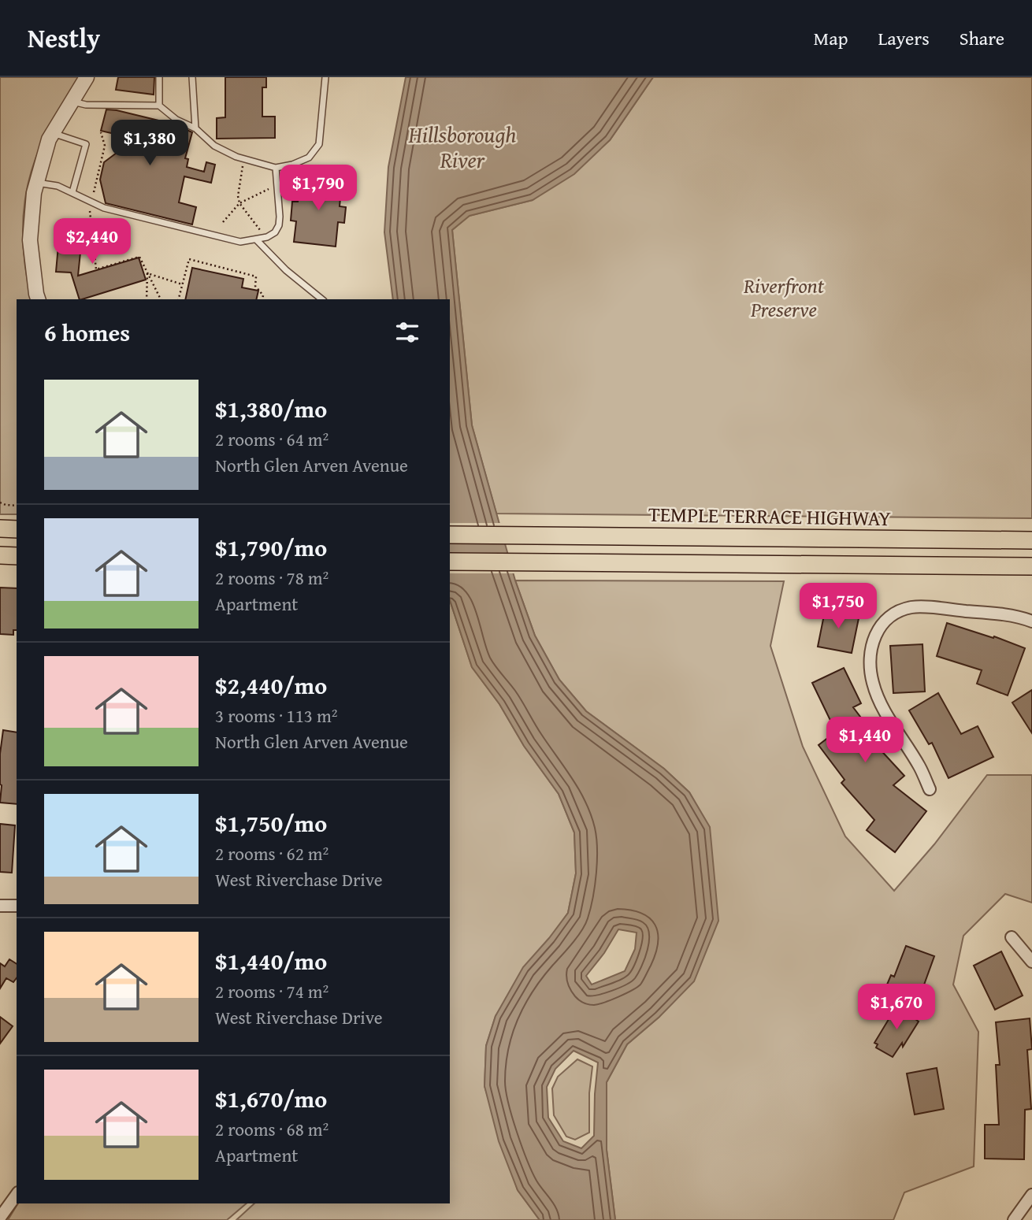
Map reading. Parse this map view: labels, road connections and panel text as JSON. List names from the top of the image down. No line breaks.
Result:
{"streets":{"main road":["TEMPLE TERRACE HIGHWAY"]},"water":["Hillsborough River"],"parks":["Riverfront Preserve"],"page":{"header":"Nestly","nav":["Map","Layers","Share"],"price":["$1,380","$1,790","$2,440","$1,750","$1,440","$1,670"],"heading":"6 homes","list":[{"name":"$1,380/mo","note":"2 rooms · 64 m² · North Glen Arven Avenue"},{"name":"$1,790/mo","note":"2 rooms · 78 m² · Apartment"},{"name":"$2,440/mo","note":"3 rooms · 113 m² · North Glen Arven Avenue"},{"name":"$1,750/mo","note":"2 rooms · 62 m² · West Riverchase Drive"},{"name":"$1,440/mo","note":"2 rooms · 74 m² · West Riverchase Drive"},{"name":"$1,670/mo","note":"2 rooms · 68 m² · Apartment"}]}}
